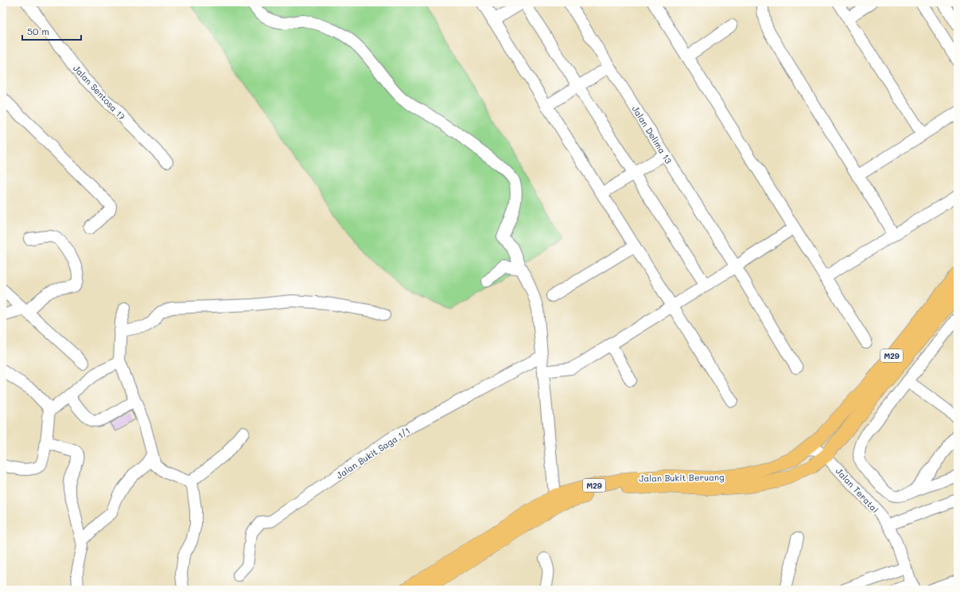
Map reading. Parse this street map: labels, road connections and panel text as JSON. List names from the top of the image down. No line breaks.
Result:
{"streets":{"main road":["M29","Jalan Bukit Beruang"],"street":["Jalan Sentosa 17","Jalan Delima 13","Jalan Bukit Saga 1/1","Jalan Teratai"]},"crossings":[["Jalan Bukit Beruang","Jalan Teratai"]],"scale_bar":"50 m"}
